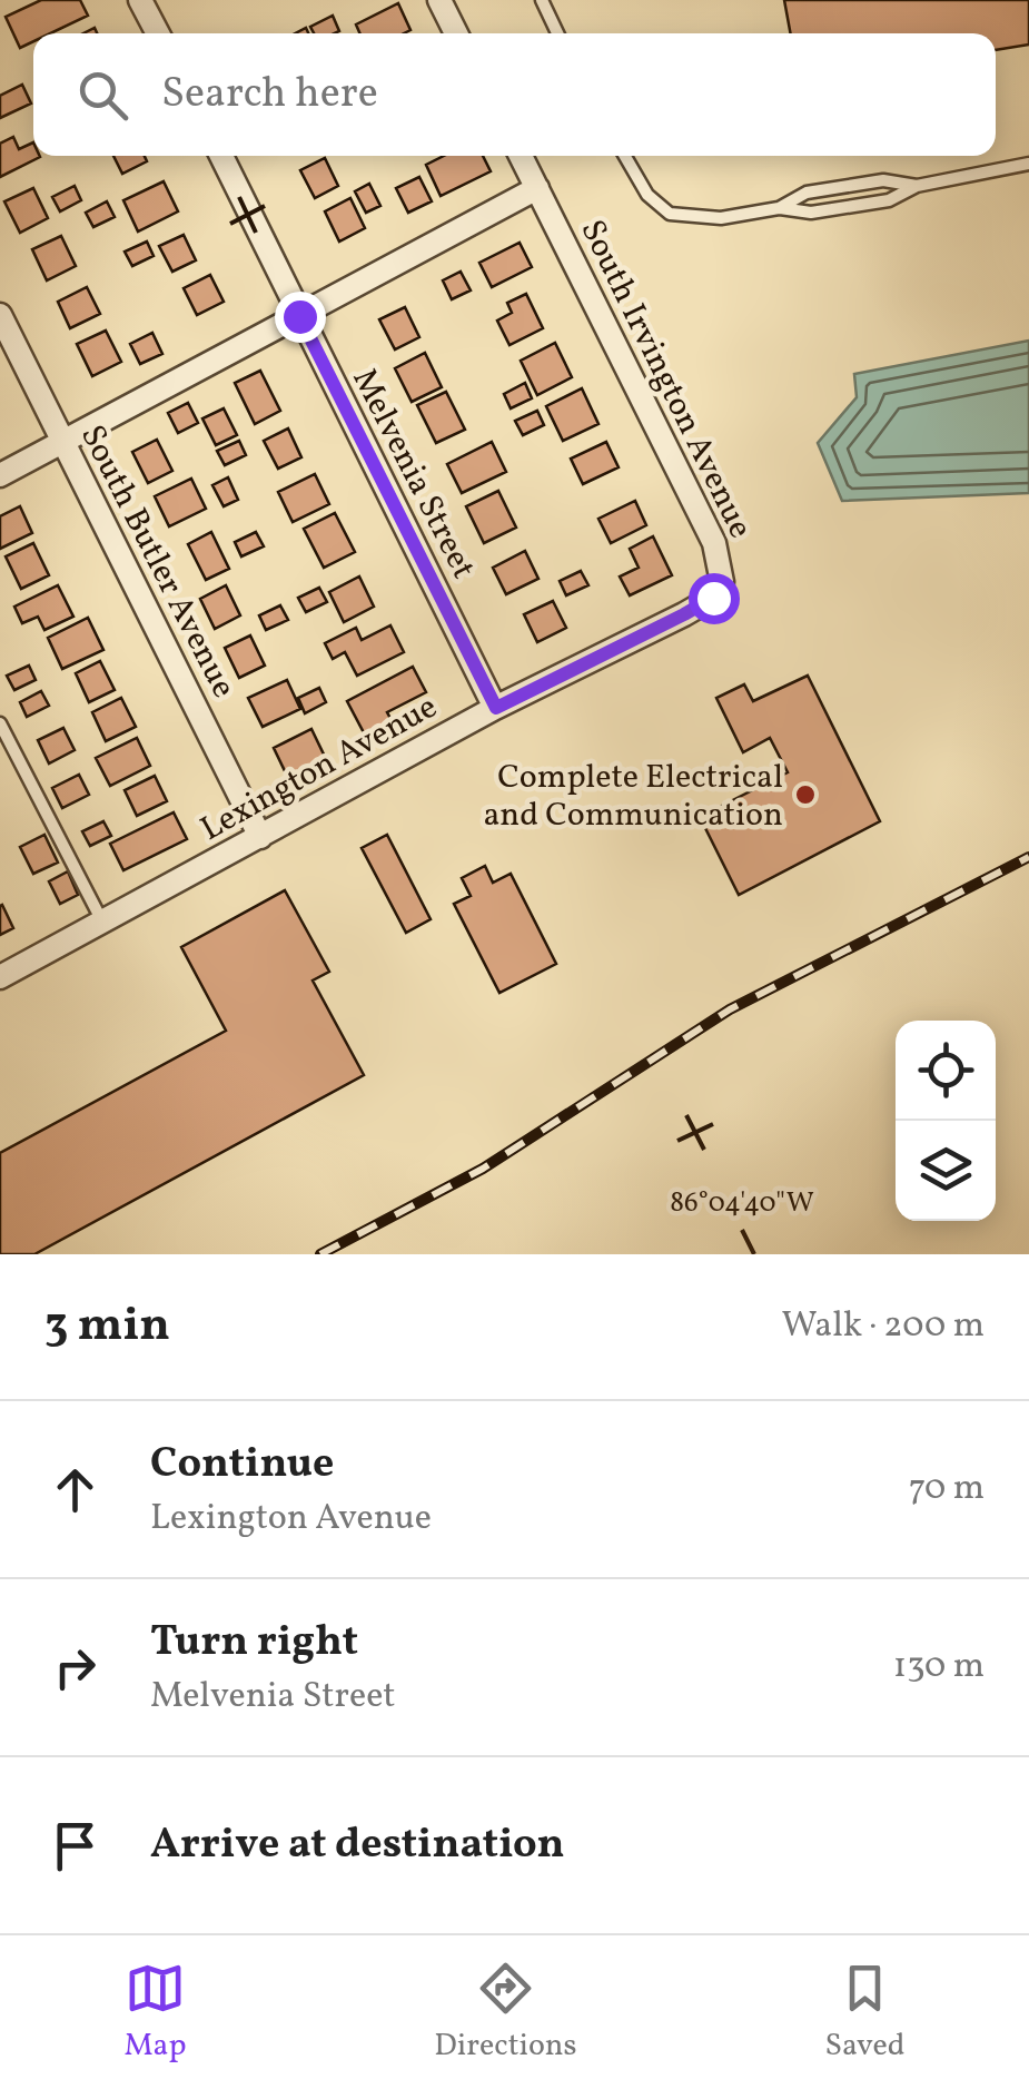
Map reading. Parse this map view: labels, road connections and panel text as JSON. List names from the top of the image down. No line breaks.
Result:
{"streets":{"street":["South Irvington Avenue","Melvenia Street","South Butler Avenue","Lexington Avenue"]},"crossings":[["South Irvington Avenue","Lexington Avenue"],["Melvenia Street","Lexington Avenue"],["South Butler Avenue","Lexington Avenue"]],"places":["Complete Electrical and Communication"],"page":{"search":"Search here","heading":["3 min","Walk · 200 m"],"list":[["Continue","Lexington Avenue","70 m"],["Turn right","Melvenia Street","130 m"],"Arrive at destination"],"nav":["Map","Directions","Saved"]},"coordinates":["86°04'40\"W"]}
